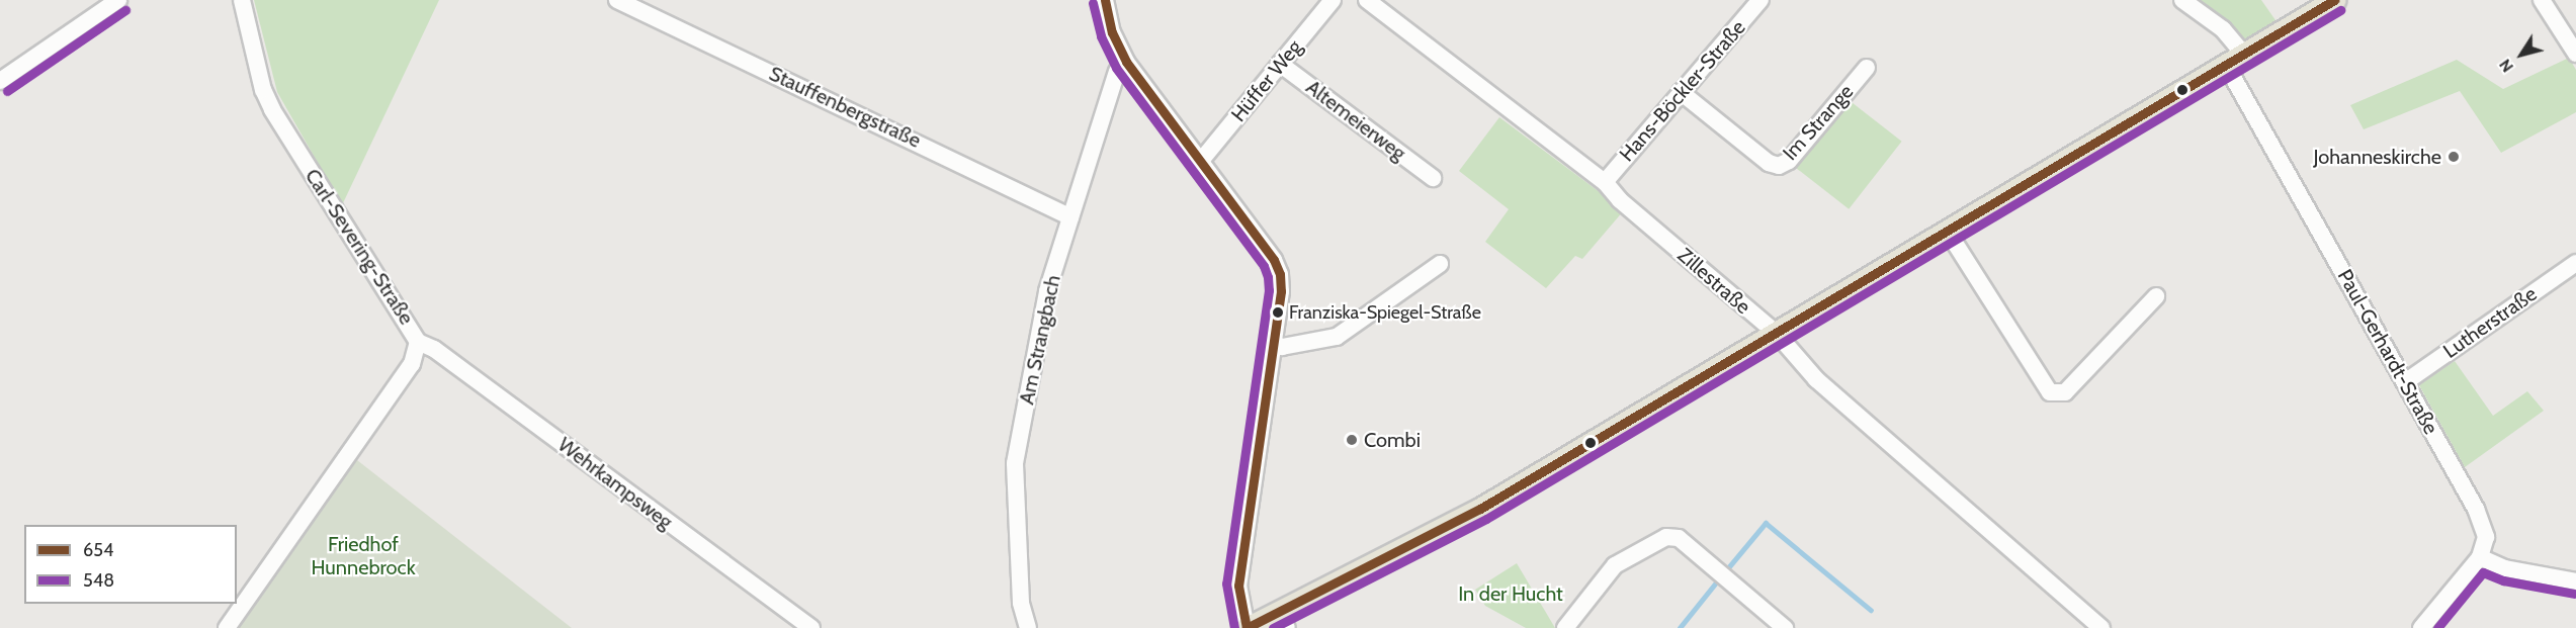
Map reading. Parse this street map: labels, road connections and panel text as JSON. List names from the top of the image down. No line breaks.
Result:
{"streets":{"street":["Hüffer Weg","Hans-Böckler-Straße","Stauffenbergstraße","Altemeierweg","Im Strange","Carl-Severing-Straße","Zillestraße","Lutherstraße","Am Strangbach","Paul-Gerhardt-Straße","Wehrkampsweg"]},"crossings":[["Hüffer Weg","Altemeierweg"],["Hans-Böckler-Straße","Im Strange"],["Hans-Böckler-Straße","Zillestraße"],["Stauffenbergstraße","Am Strangbach"],["Carl-Severing-Straße","Wehrkampsweg"],["Lutherstraße","Paul-Gerhardt-Straße"]],"parks":["Friedhof Hunnebrock","In der Hucht"],"places":["Johanneskirche","Franziska-Spiegel-Straße","Combi"],"lines":["transit line 654","transit line 548"],"legend":["654","548"],"north":"bottom left"}
